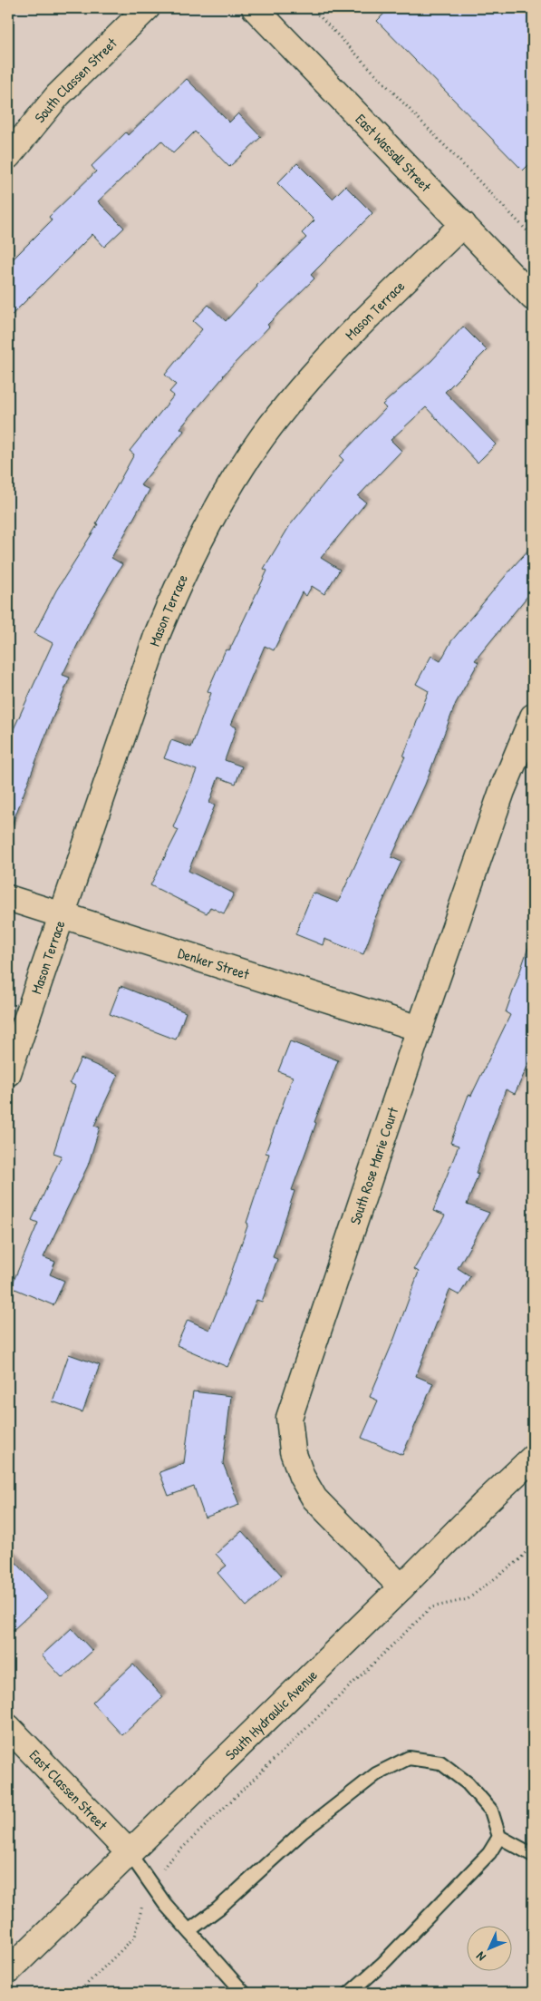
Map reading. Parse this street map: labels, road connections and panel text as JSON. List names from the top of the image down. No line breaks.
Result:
{"streets":{"street":["South Classen Street","East Wassall Street","Mason Terrace","Denker Street","South Rose Marie Court","South Hydraulic Avenue","East Classen Street"]},"crossings":[["East Wassall Street","Mason Terrace"],["Mason Terrace","Denker Street"],["Denker Street","South Rose Marie Court"],["South Rose Marie Court","South Hydraulic Avenue"],["South Hydraulic Avenue","East Classen Street"]],"north":"bottom left"}
